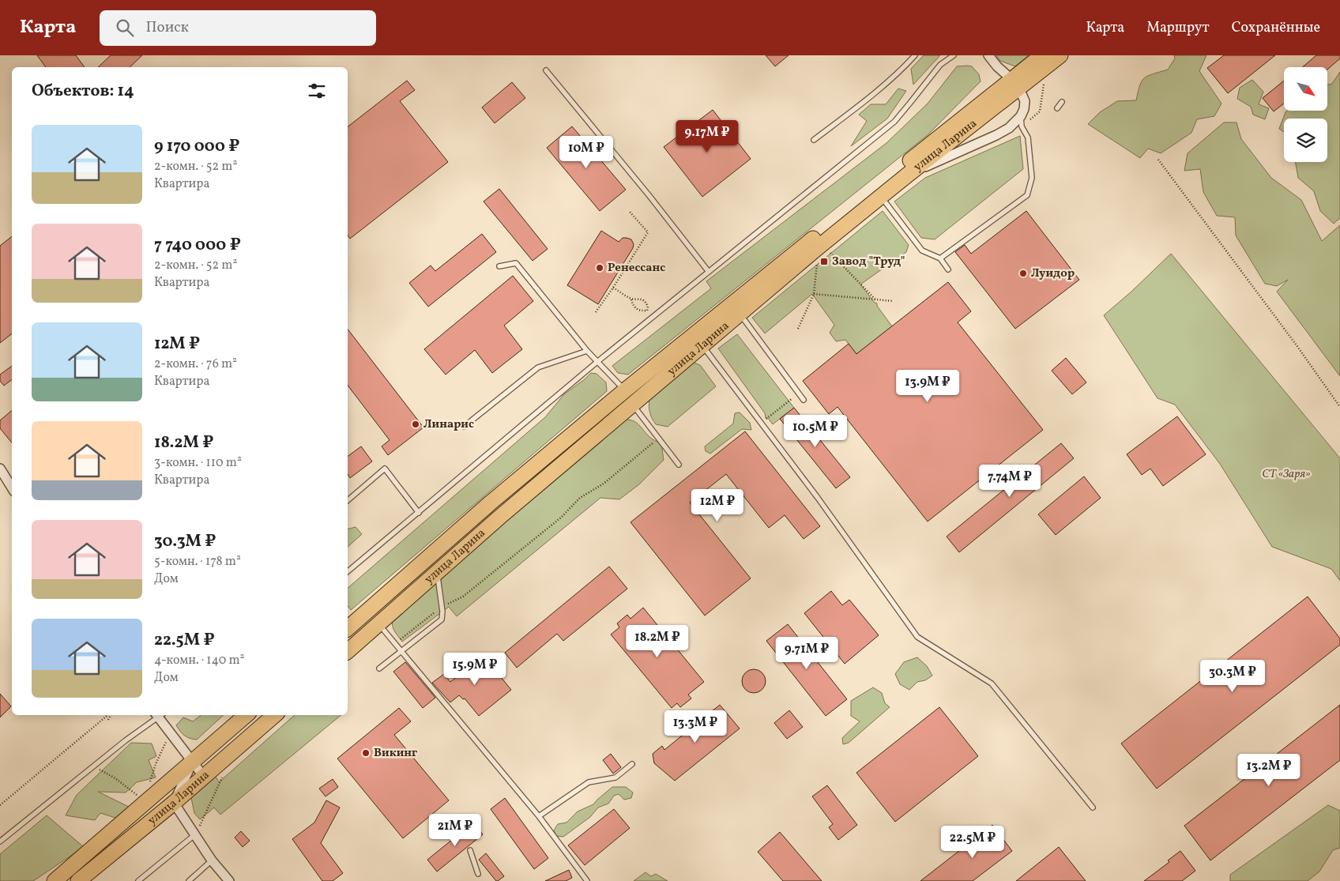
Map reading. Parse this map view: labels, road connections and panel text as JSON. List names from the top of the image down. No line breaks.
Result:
{"streets":{"main road":["улица Ларина"]},"parks":["СТ «Заря»"],"places":{"transit":["Завод \"Труд\""],"other":["Ренессанс","Луидор","Линарис","Викинг"]},"north":"bottom right","page":{"header":"Карта","search":"Поиск","nav":["Карта","Маршрут","Сохранённые"],"heading":"Объектов: 14","list":[{"name":"9 170 000 ₽","note":"2-комн. · 52 m² · Квартира"},{"name":"7 740 000 ₽","note":"2-комн. · 52 m² · Квартира"},{"name":"12M ₽","note":"2-комн. · 76 m² · Квартира"},{"name":"18.2M ₽","note":"3-комн. · 110 m² · Квартира"},{"name":"30.3M ₽","note":"5-комн. · 178 m² · Дом"},{"name":"22.5M ₽","note":"4-комн. · 140 m² · Дом"}],"price":["9.17M ₽","10M ₽","13.9M ₽","10.5M ₽","7.74M ₽","12M ₽","18.2M ₽","9.71M ₽","15.9M ₽","30.3M ₽","13.3M ₽","13.2M ₽","21M ₽","22.5M ₽"]}}
